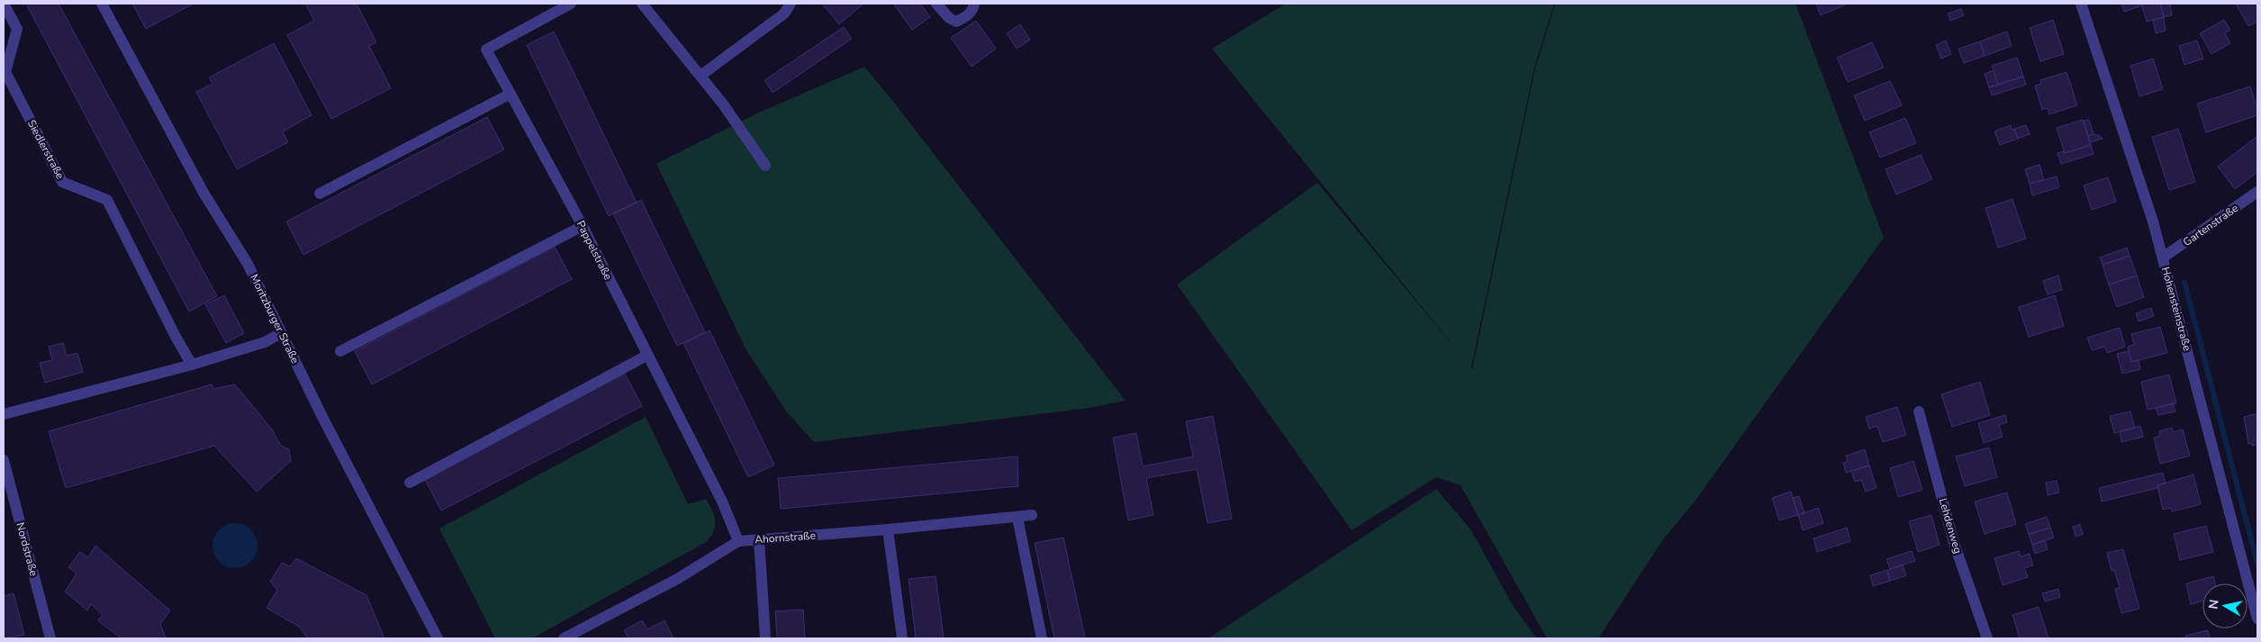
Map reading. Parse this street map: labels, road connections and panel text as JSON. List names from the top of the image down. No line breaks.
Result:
{"streets":{"street":["Siedlerstraße","Gartenstraße","Pappelstraße","Hohensteinstraße","Moritzburger Straße","Lehdenweg","Ahornstraße","Nordstraße"]},"crossings":[["Gartenstraße","Hohensteinstraße"],["Pappelstraße","Ahornstraße"]],"north":"left"}
